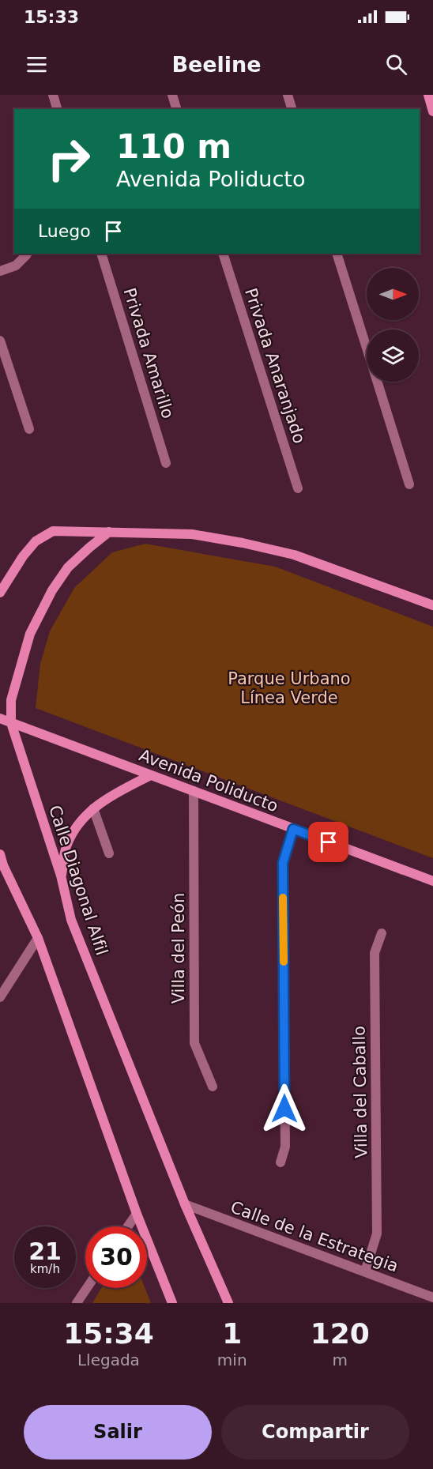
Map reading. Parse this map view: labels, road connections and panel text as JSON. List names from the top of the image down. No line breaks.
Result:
{"streets":{"street":["Privada Amarillo","Privada Anaranjado","Avenida Poliducto","Calle Diagonal Alfil","Villa del Peón","Villa del Caballo","Calle de la Estrategia"]},"crossings":[["Avenida Poliducto","Calle Diagonal Alfil"],["Avenida Poliducto","Villa del Peón"],["Calle Diagonal Alfil","Calle de la Estrategia"],["Villa del Caballo","Calle de la Estrategia"]],"parks":["Parque Urbano Línea Verde"],"north":"right","page":{"status":"15:33","header":"Beeline","turn":["110 m","Avenida Poliducto"],"then":"Luego","speed":"21 km/h","limit":"30","eta":["15:34","Llegada","1","min","120","m"],"buttons":["Salir","Compartir"]}}
